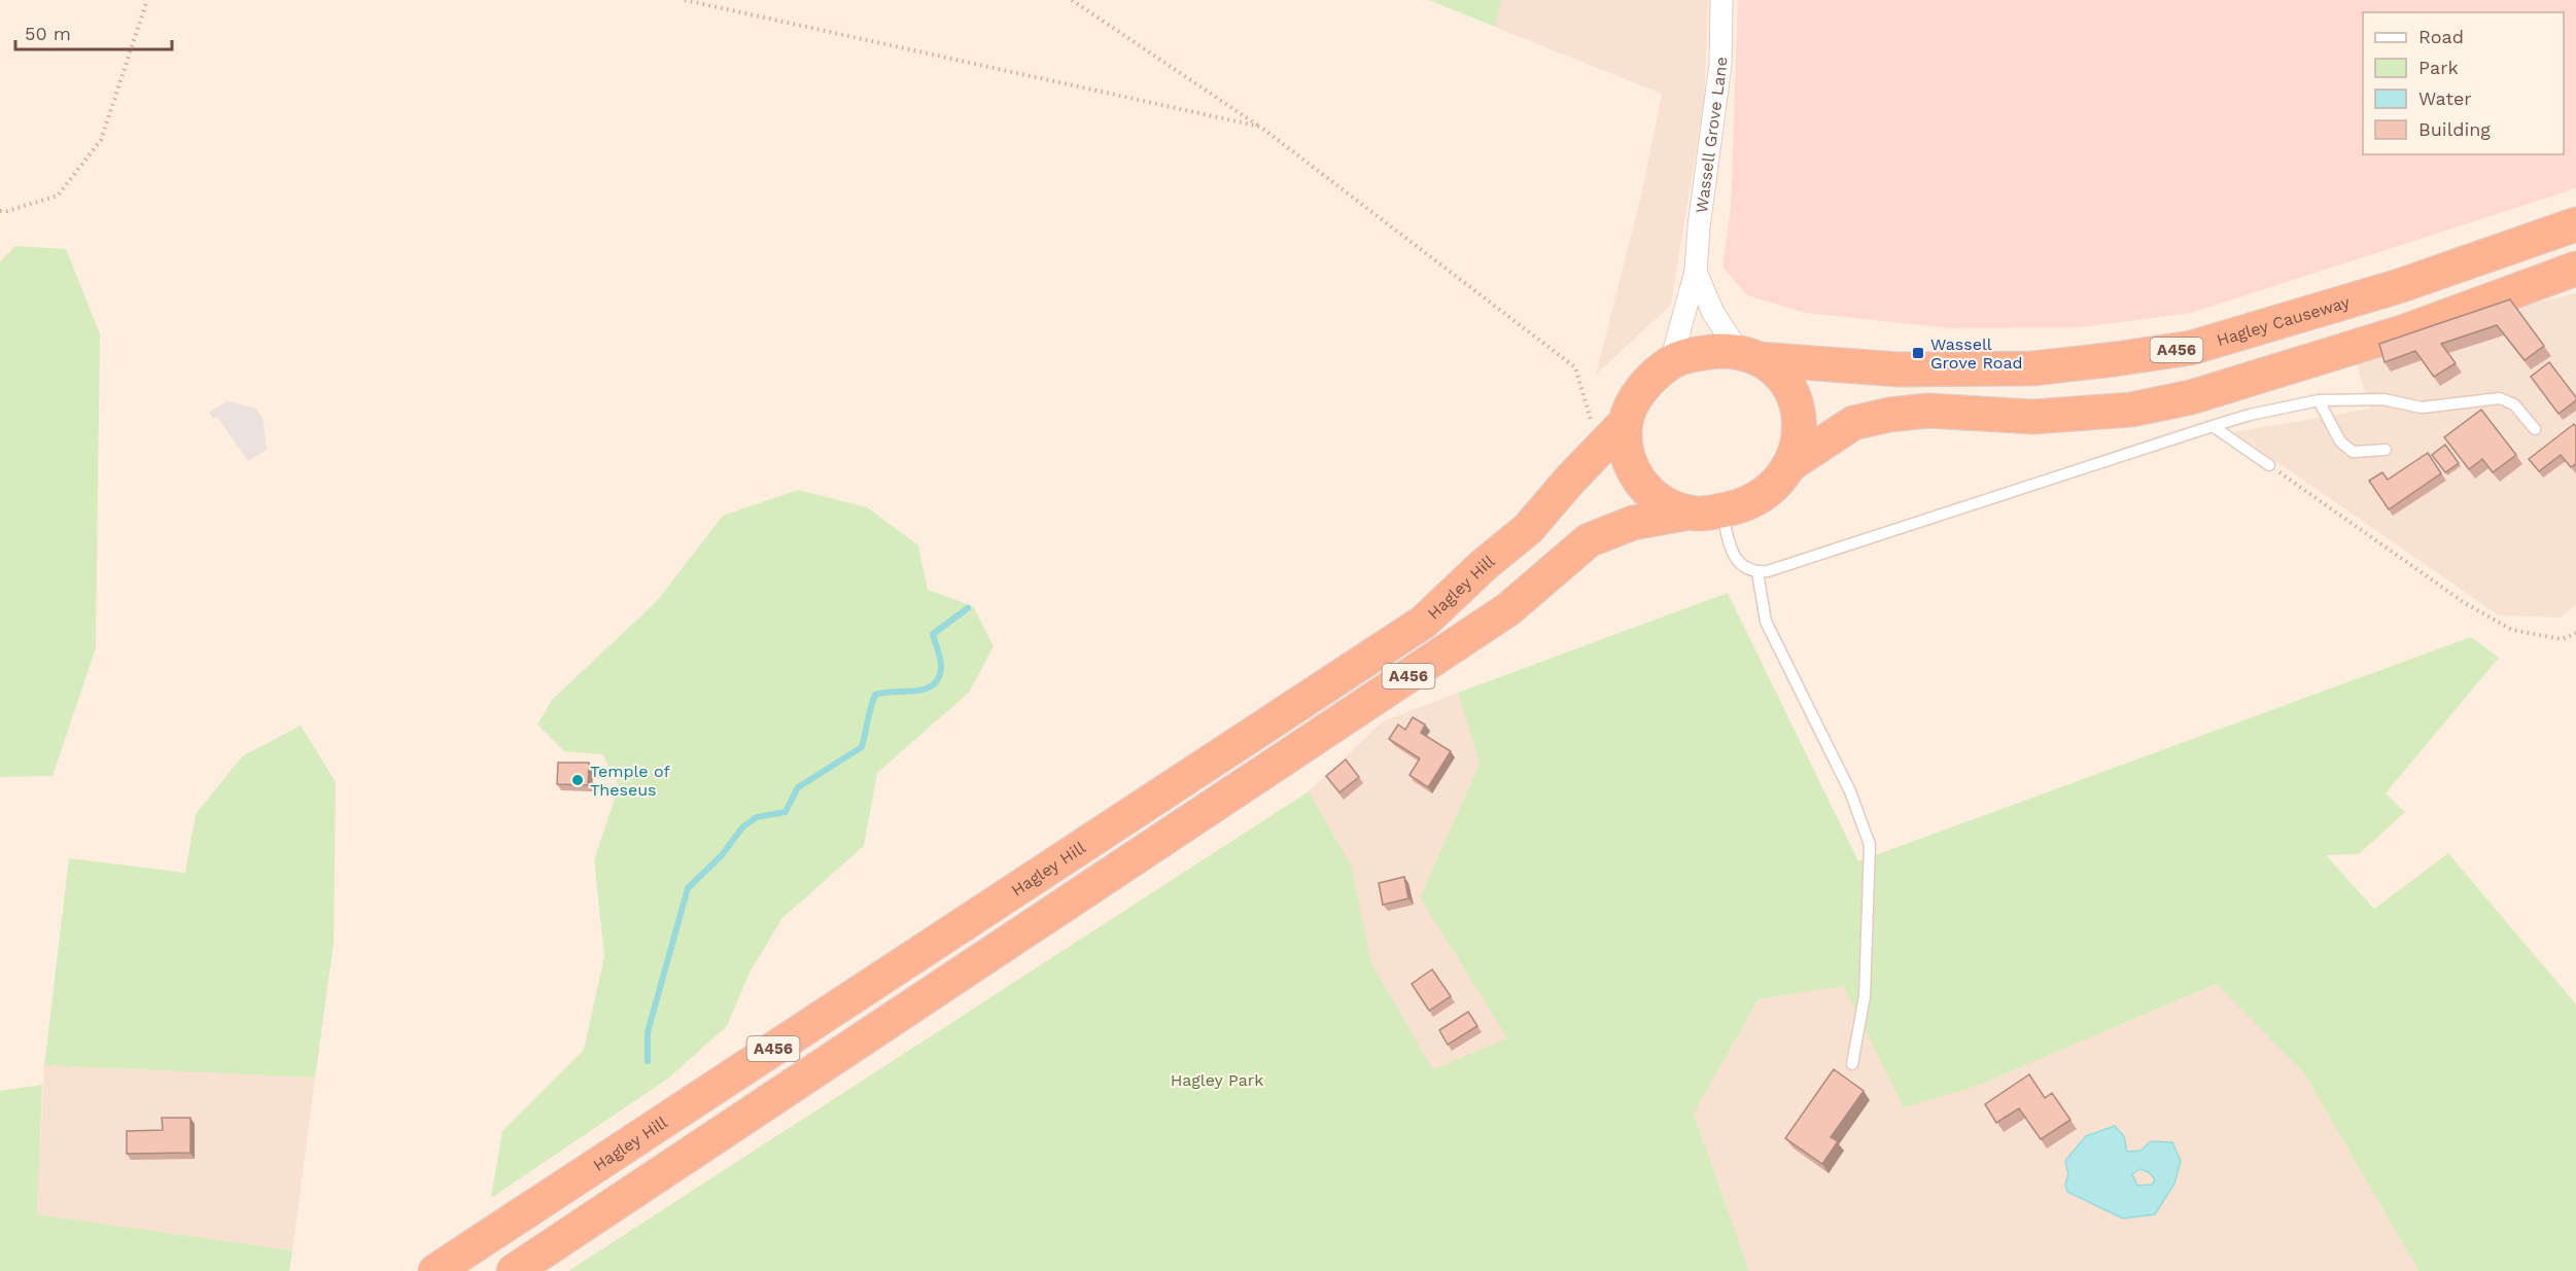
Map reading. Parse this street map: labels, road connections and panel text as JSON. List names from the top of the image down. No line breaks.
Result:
{"streets":{"highway":["Hagley Causeway","A456","Hagley Hill"],"street":["Wassell Grove Lane"]},"crossings":[["Wassell Grove Lane","Hagley Causeway"],["Wassell Grove Lane","A456"],["Wassell Grove Lane","Hagley Hill"],["Hagley Causeway","A456"],["Hagley Causeway","Hagley Hill"],["A456","Hagley Hill"]],"parks":["Hagley Park"],"places":{"transit":["Wassell Grove Road"],"other":["Temple of Theseus"]},"legend":["Road","Park","Water","Building"],"scale_bar":"50 m"}
